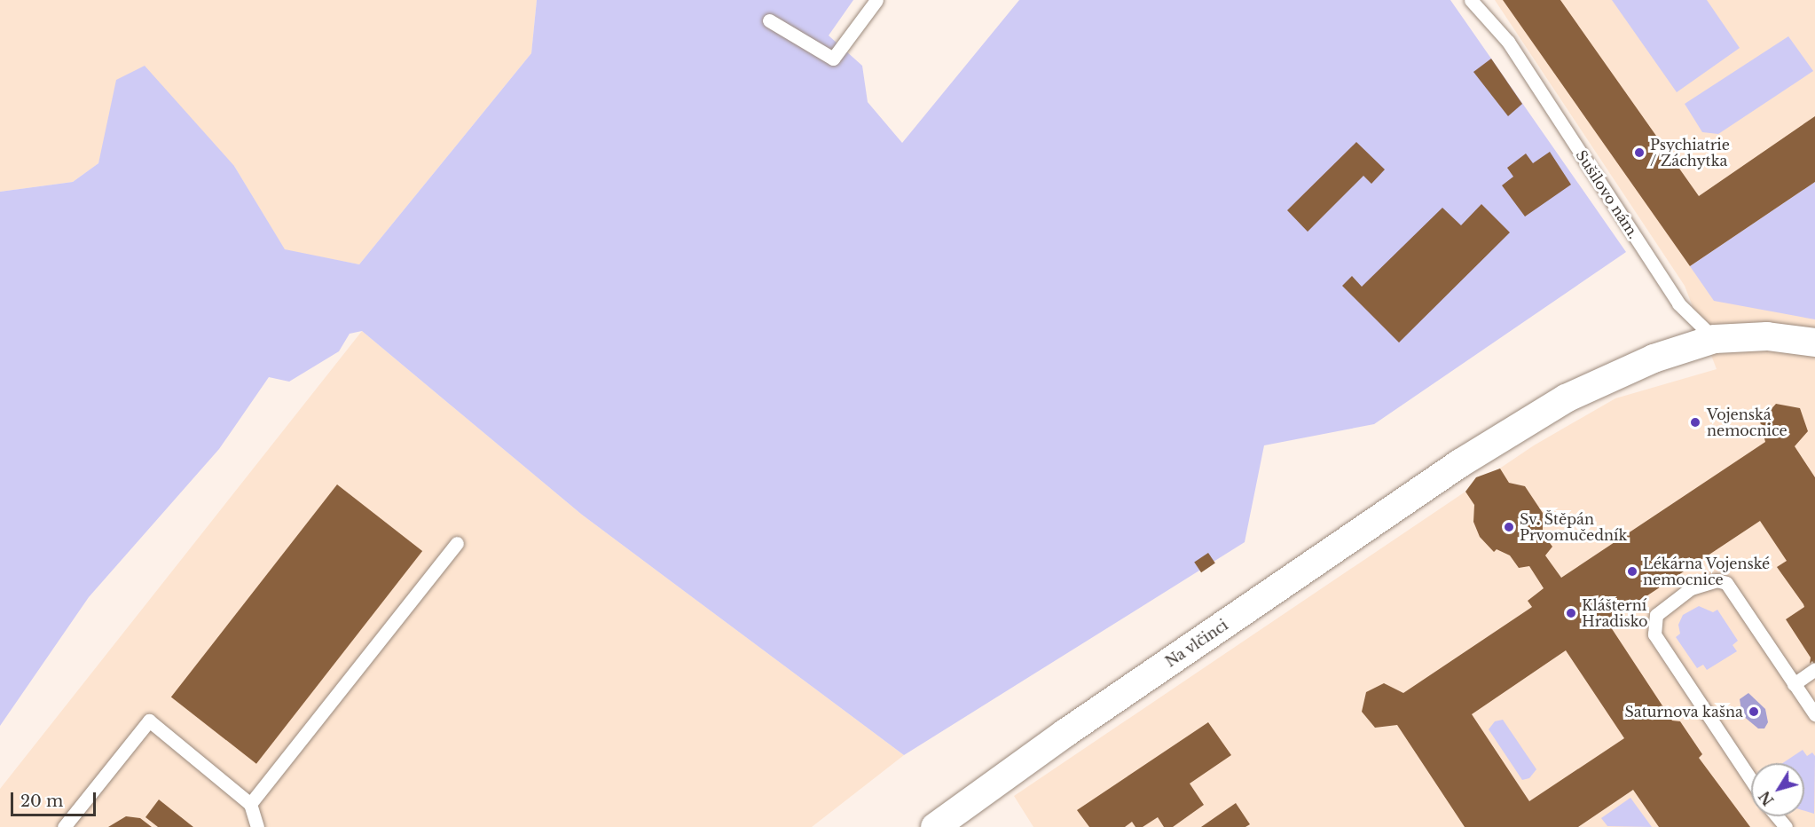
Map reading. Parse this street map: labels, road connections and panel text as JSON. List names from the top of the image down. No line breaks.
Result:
{"streets":{"street":["Na vlčinci"],"lane":["Sušilovo nám."]},"crossings":[["Sušilovo nám.","Na vlčinci"]],"places":["Psychiatrie / Záchytka","Vojenská nemocnice","Sv. Štěpán Prvomučedník","Lékárna Vojenské nemocnice","Klášterní Hradisko","Saturnova kašna"],"scale_bar":"20 m","north":"bottom left"}
